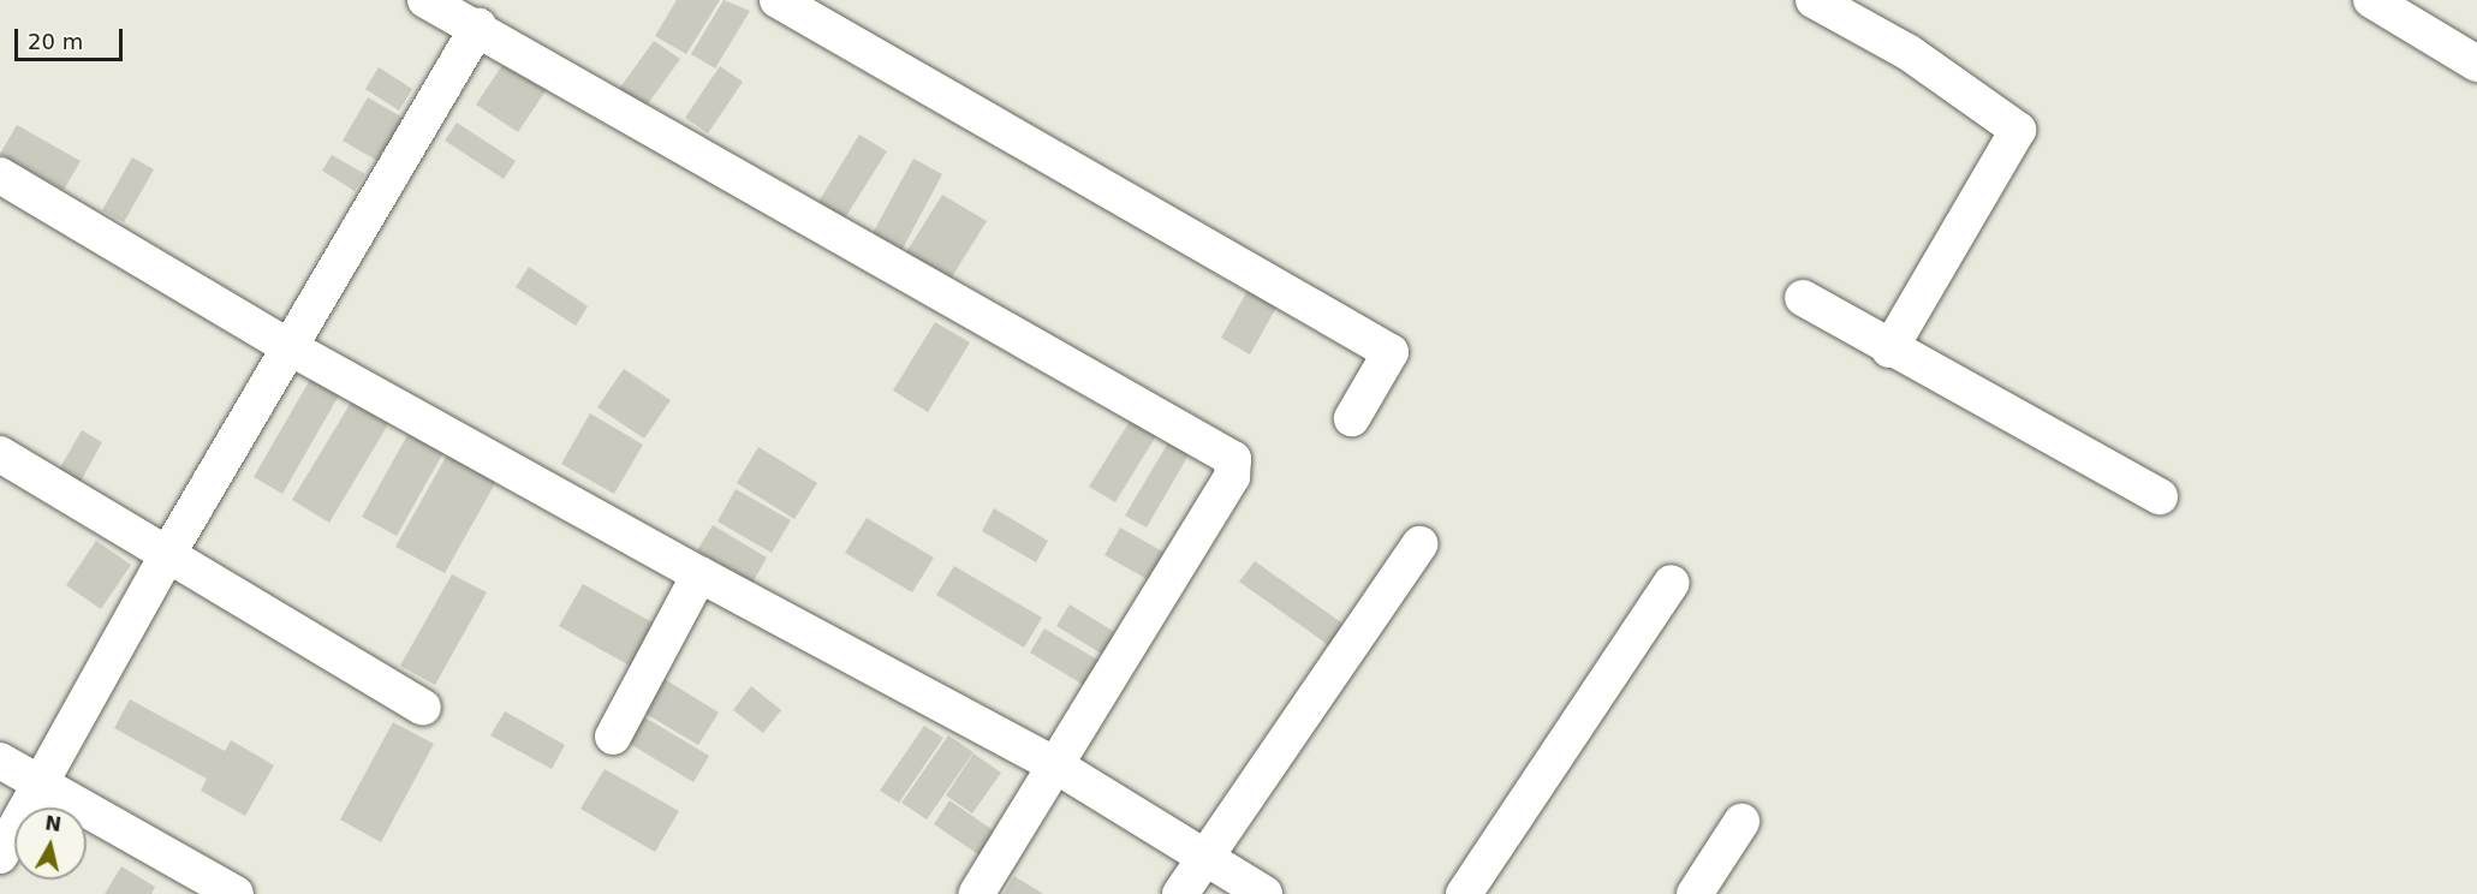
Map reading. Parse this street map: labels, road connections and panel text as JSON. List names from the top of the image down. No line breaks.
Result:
{"scale_bar":"20 m","north":"top"}
